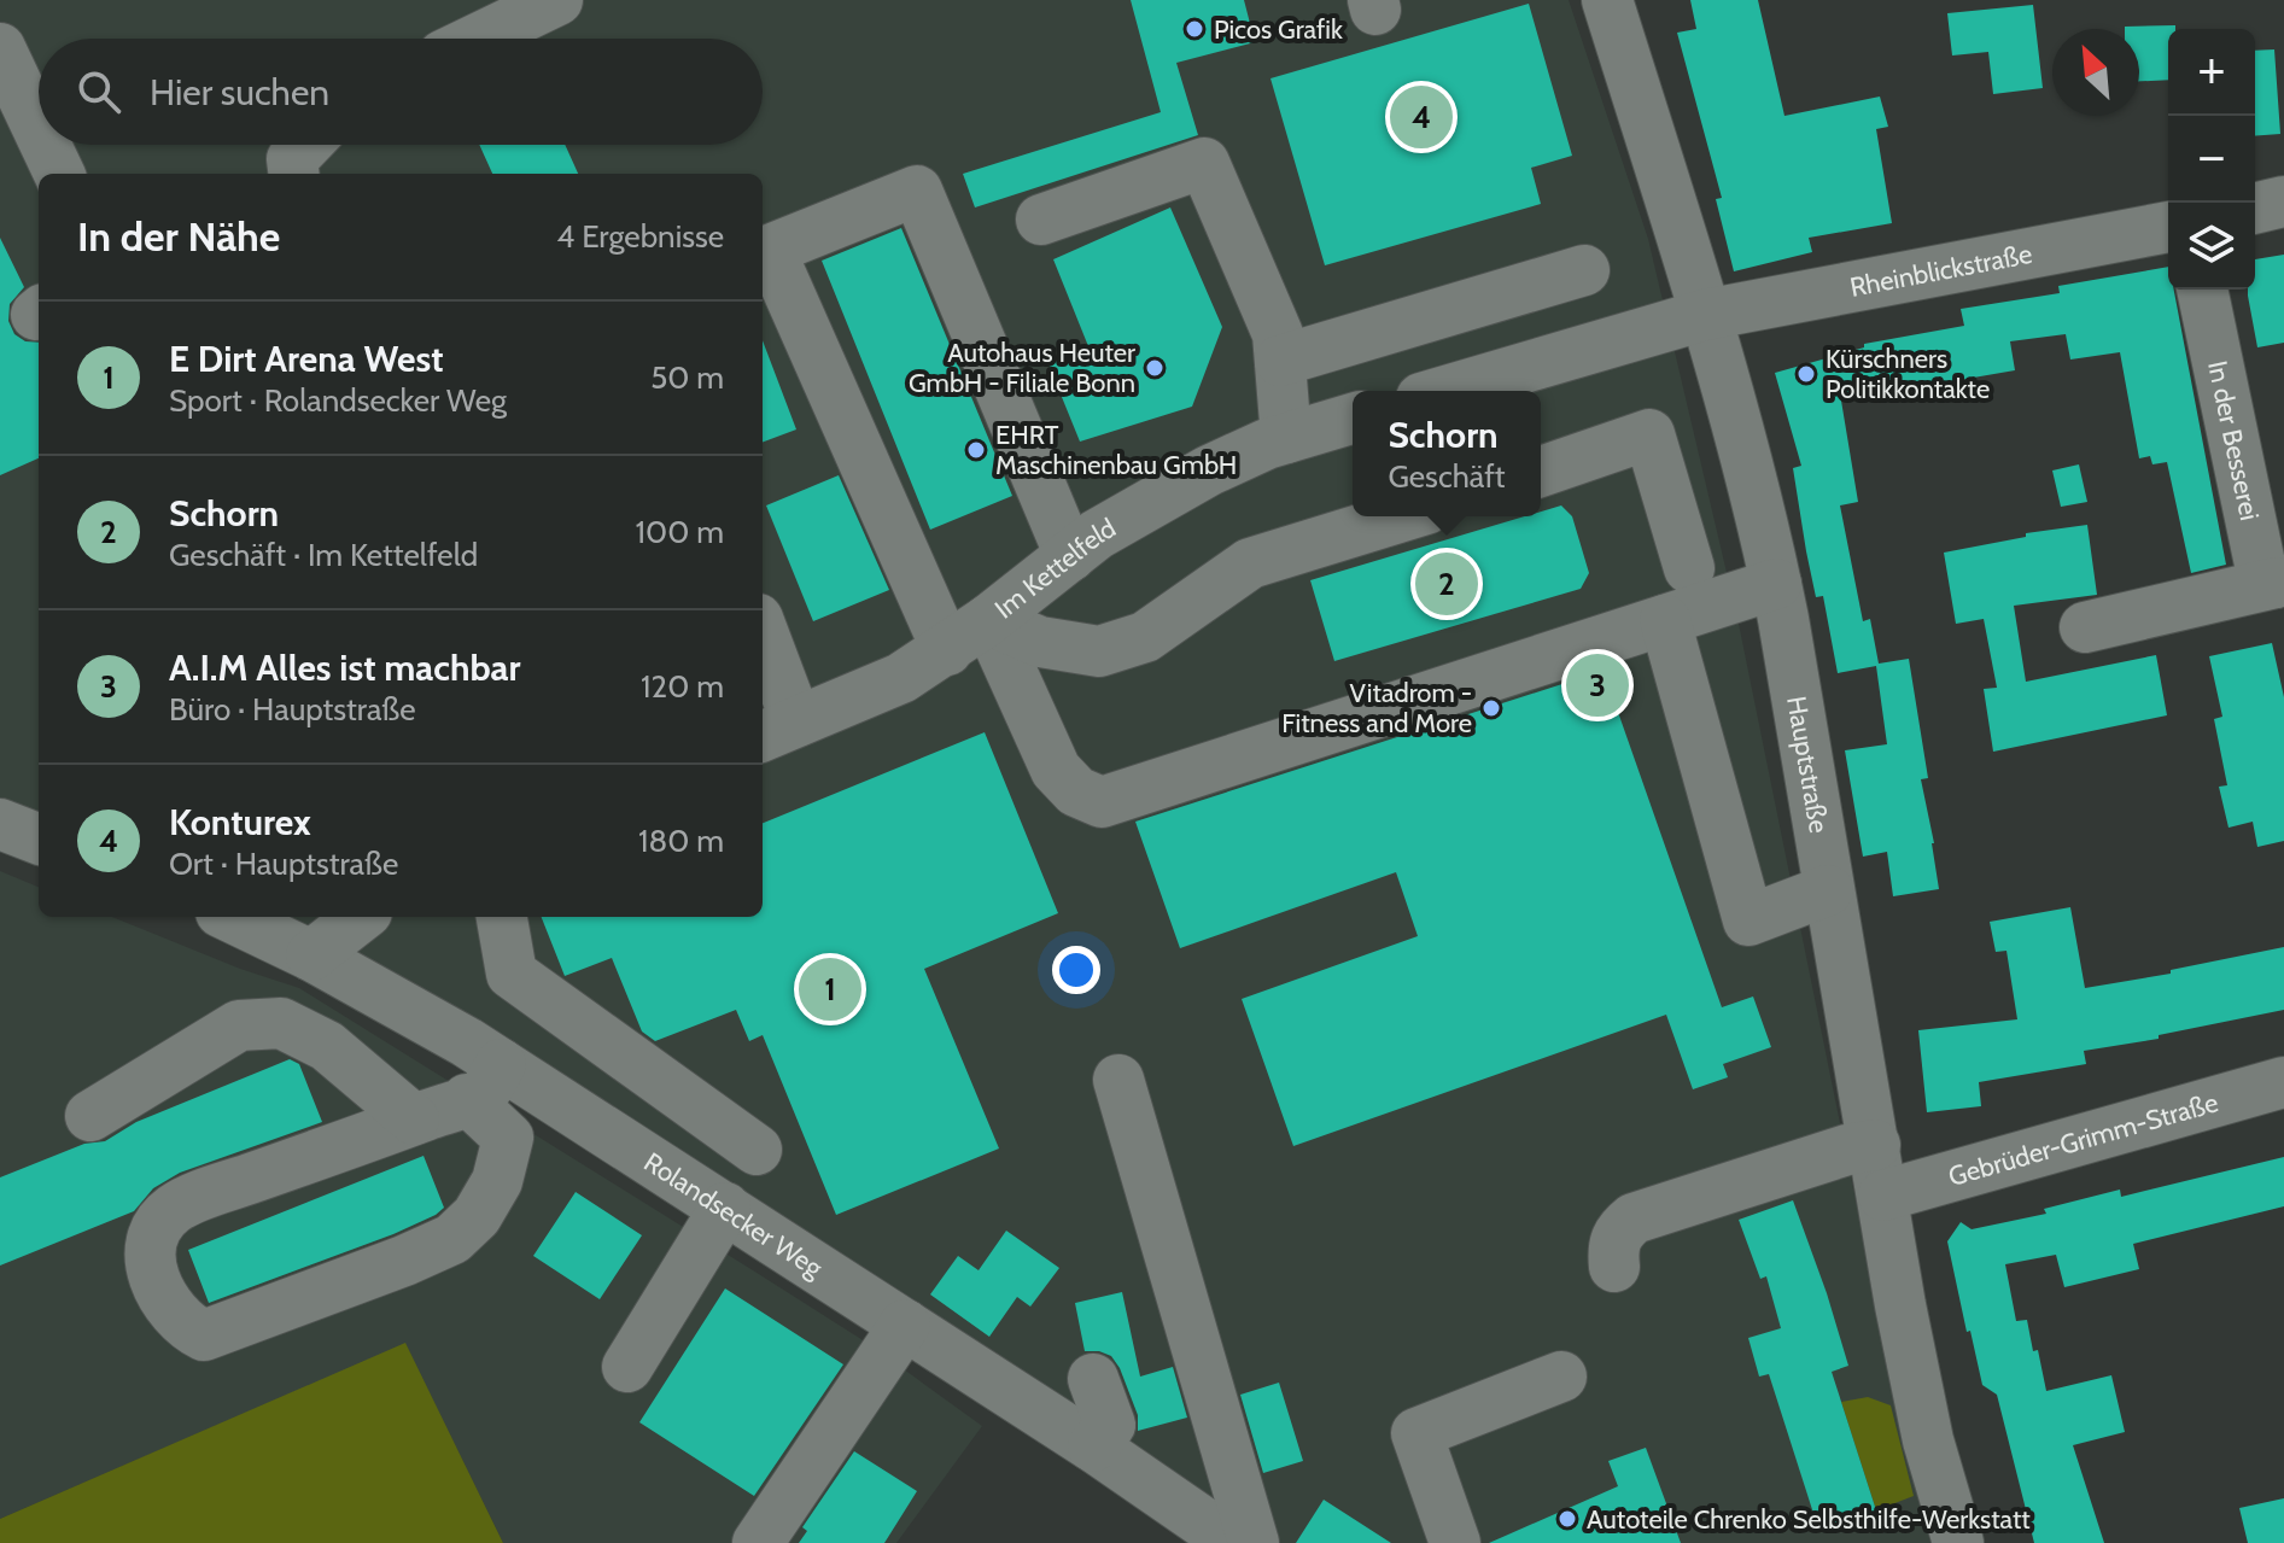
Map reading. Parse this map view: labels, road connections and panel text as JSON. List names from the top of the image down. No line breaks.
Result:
{"streets":{"street":["Rheinblickstraße","In der Besserei","Im Kettelfeld","Hauptstraße","Gebrüder-Grimm-Straße","Rolandsecker Weg"]},"crossings":[["Rheinblickstraße","Hauptstraße"],["Hauptstraße","Gebrüder-Grimm-Straße"]],"places":["Picos Grafik","Autohaus Heuter GmbH - Filiale Bonn","Kürschners Politikkontakte","EHRT Maschinenbau GmbH","Vitadrom - Fitness and More","Autoteile Chrenko Selbsthilfe-Werkstatt"],"north":"top left","page":{"map_buttons":["+","−"],"search":"Hier suchen","pins":["4","2","3","1"],"heading":["In der Nähe","4 Ergebnisse"],"list":[{"mark":"1","name":"E Dirt Arena West","note":"Sport · Rolandsecker Weg","value":"50 m"},{"mark":"2","name":"Schorn","note":"Geschäft · Im Kettelfeld","value":"100 m"},{"mark":"3","name":"A.I.M Alles ist machbar","note":"Büro · Hauptstraße","value":"120 m"},{"mark":"4","name":"Konturex","note":"Ort · Hauptstraße","value":"180 m"}],"popup":["Schorn","Geschäft"]}}
